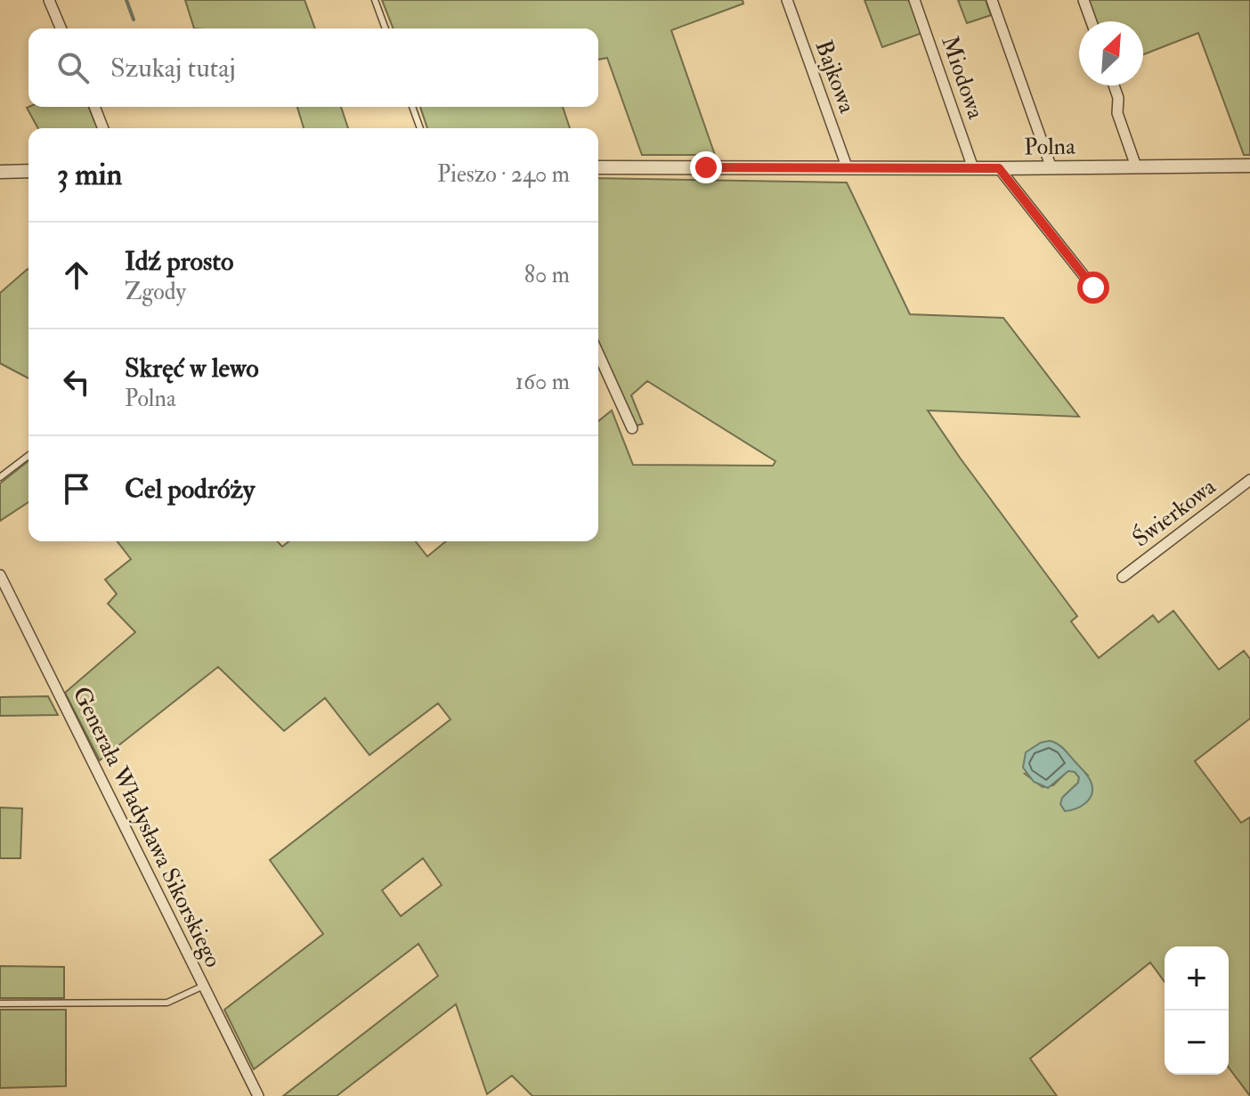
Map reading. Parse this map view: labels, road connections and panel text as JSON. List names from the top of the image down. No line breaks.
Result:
{"streets":{"street":["Bajkowa","Miodowa","Polna","Świerkowa","Generała Władysława Sikorskiego"]},"crossings":[["Bajkowa","Polna"],["Miodowa","Polna"]],"north":"top right","page":{"search":"Szukaj tutaj","heading":["3 min","Pieszo · 240 m"],"list":[["Idź prosto","Zgody","80 m"],["Skręć w lewo","Polna","160 m"],"Cel podróży"],"map_buttons":["+","−"]}}
